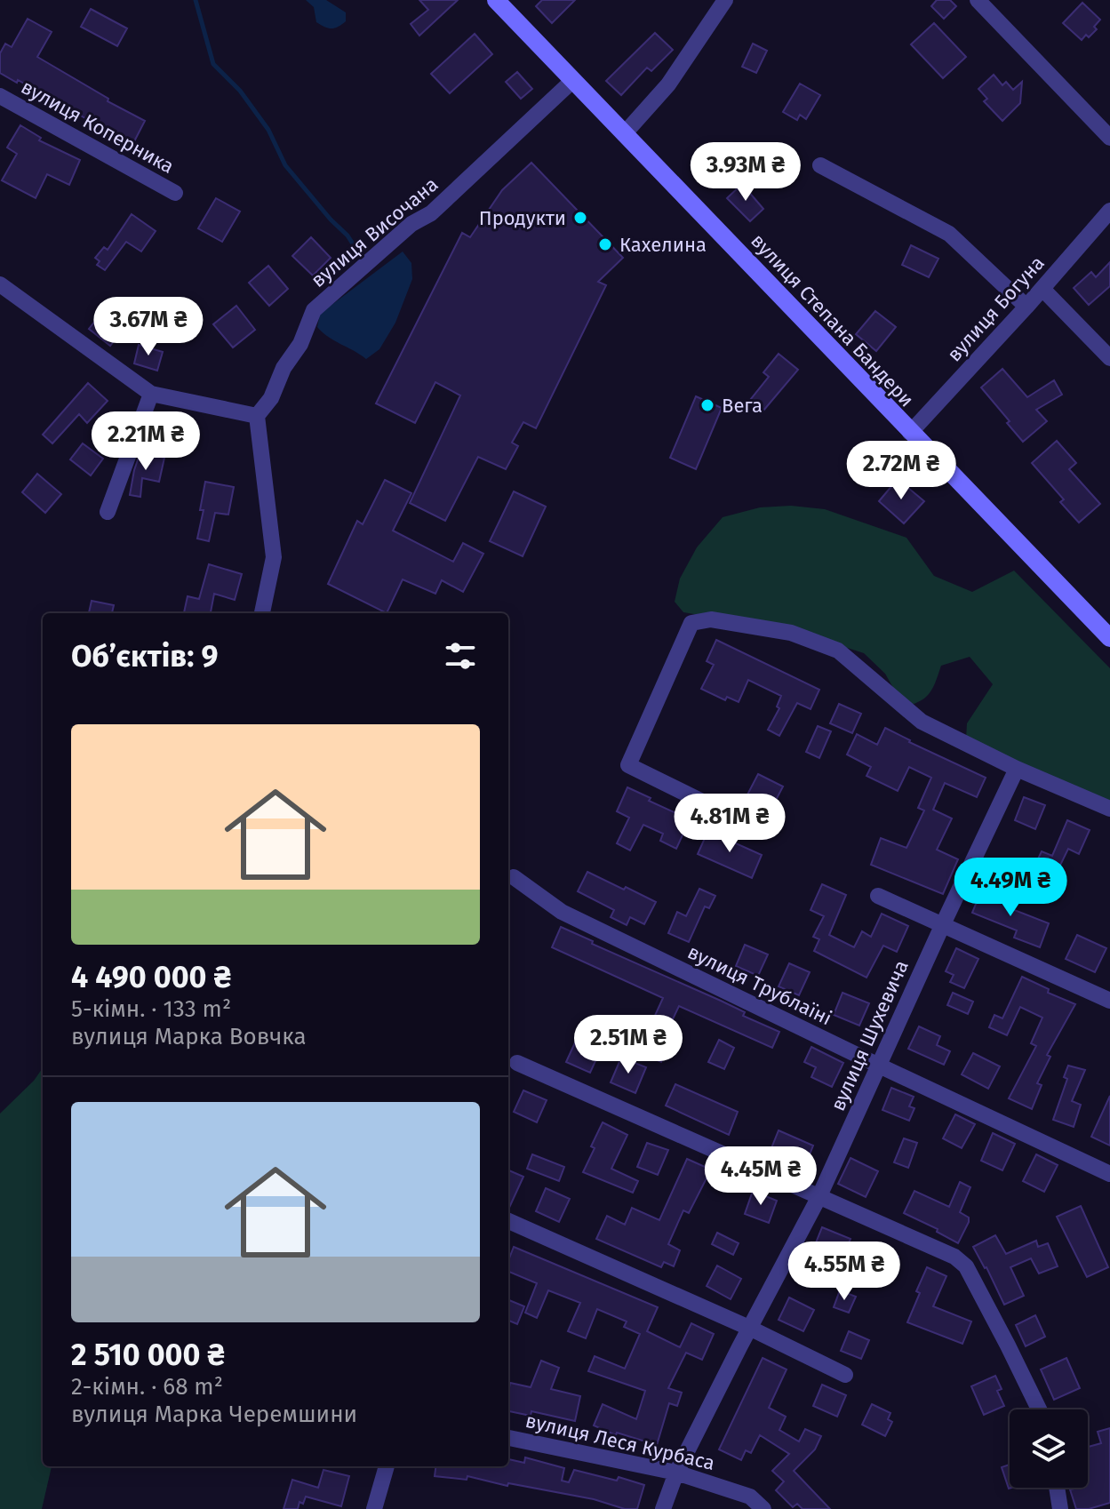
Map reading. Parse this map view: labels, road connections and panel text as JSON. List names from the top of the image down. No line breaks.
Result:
{"streets":{"main road":["вулиця Степана Бандери"],"street":["вулиця Коперника","вулиця Височана","вулиця Богуна","вулиця Трублаїні","вулиця Шухевича","вулиця Леся Курбаса"]},"crossings":[["вулиця Височана","вулиця Степана Бандери"],["вулиця Богуна","вулиця Степана Бандери"],["вулиця Трублаїні","вулиця Шухевича"],["вулиця Шухевича","вулиця Леся Курбаса"]],"places":["Продукти","Кахелина","Вега"],"page":{"price":["3.93M ₴","3.67M ₴","2.21M ₴","2.72M ₴","4.81M ₴","4.49M ₴","2.51M ₴","4.45M ₴","4.55M ₴"],"heading":"Об’єктів: 9","list":[{"name":"4 490 000 ₴","note":"5-кімн. · 133 m² · вулиця Марка Вовчка"},{"name":"2 510 000 ₴","note":"2-кімн. · 68 m² · вулиця Марка Черемшини"}]}}
